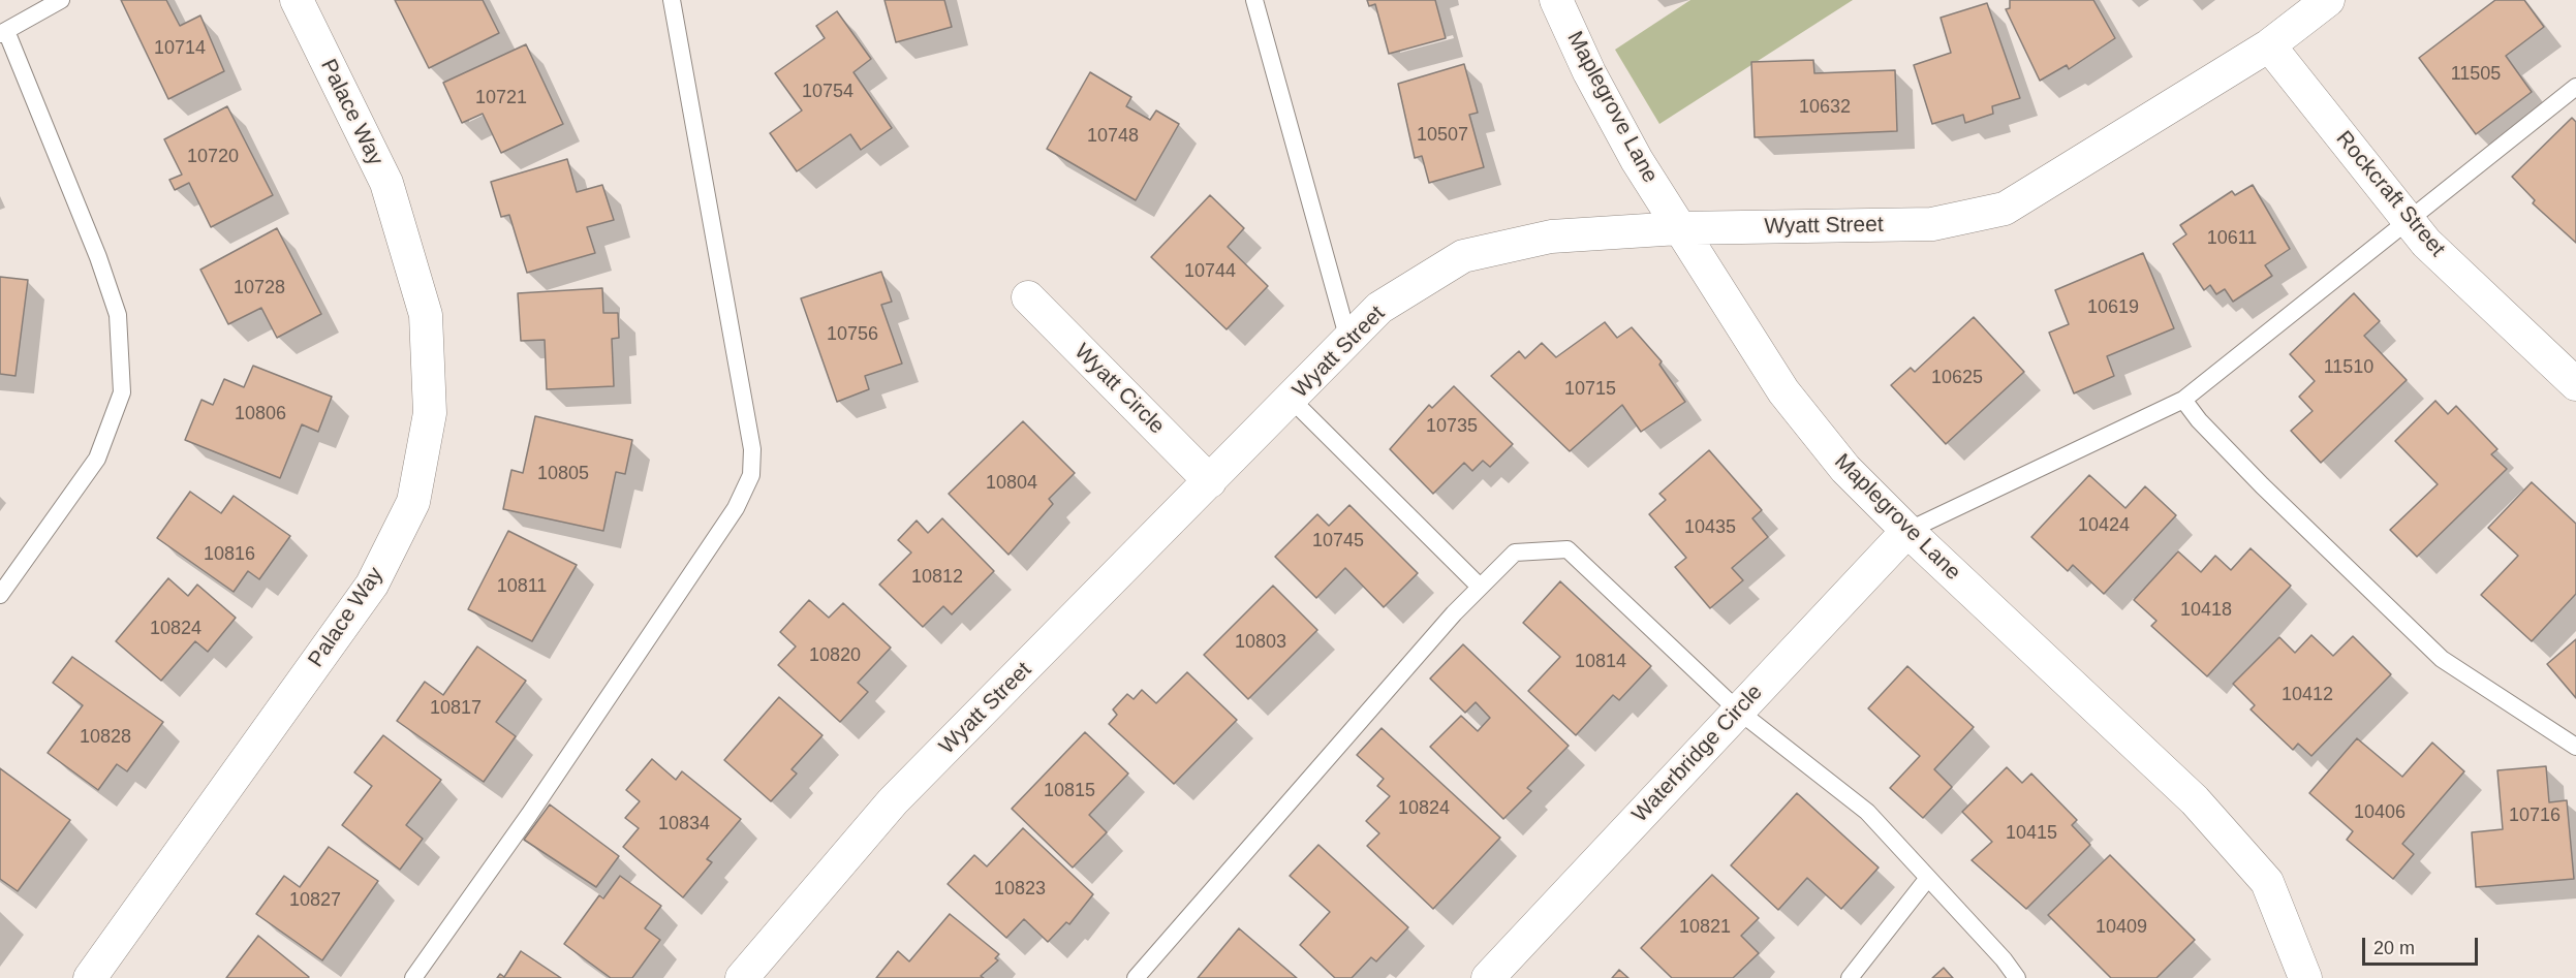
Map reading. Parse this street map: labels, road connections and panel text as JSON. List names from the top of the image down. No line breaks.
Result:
{"streets":{"street":["Maplegrove Lane","Palace Way","Rockcraft Street","Wyatt Street","Wyatt Circle","Waterbridge Circle"]},"crossings":[["Maplegrove Lane","Wyatt Street"],["Maplegrove Lane","Waterbridge Circle"],["Rockcraft Street","Wyatt Street"],["Wyatt Street","Wyatt Circle"]],"house_numbers":["10714","11505","10754","10721","10632","10507","10748","10720","10611","10744","10728","10619","10756","11510","10625","10715","10806","10735","10805","10804","10424","10435","10745","10816","10812","10811","10418","10824","10803","10820","10814","10412","10817","10828","10815","10824","10406","10716","10834","10415","10823","10827","10821","10409"],"scale_bar":"20 m"}
